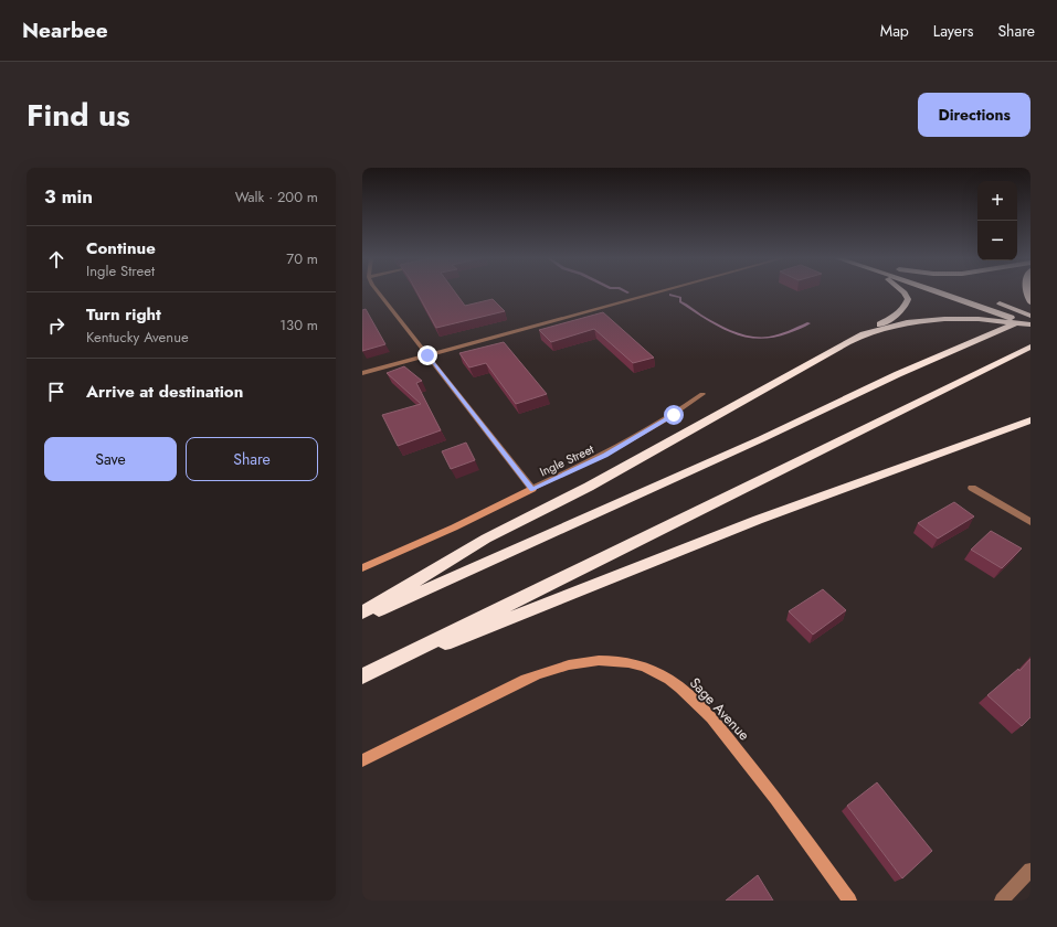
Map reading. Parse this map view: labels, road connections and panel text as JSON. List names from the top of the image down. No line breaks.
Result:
{"streets":{"street":["Ingle Street","Sage Avenue"]},"page":{"header":"Nearbee","nav":["Map","Layers","Share"],"title":"Find us","buttons":["Directions",["Save","Share"]],"heading":["3 min","Walk · 200 m"],"map_buttons":["+","−"],"list":[["Continue","Ingle Street","70 m"],["Turn right","Kentucky Avenue","130 m"],"Arrive at destination"]}}
